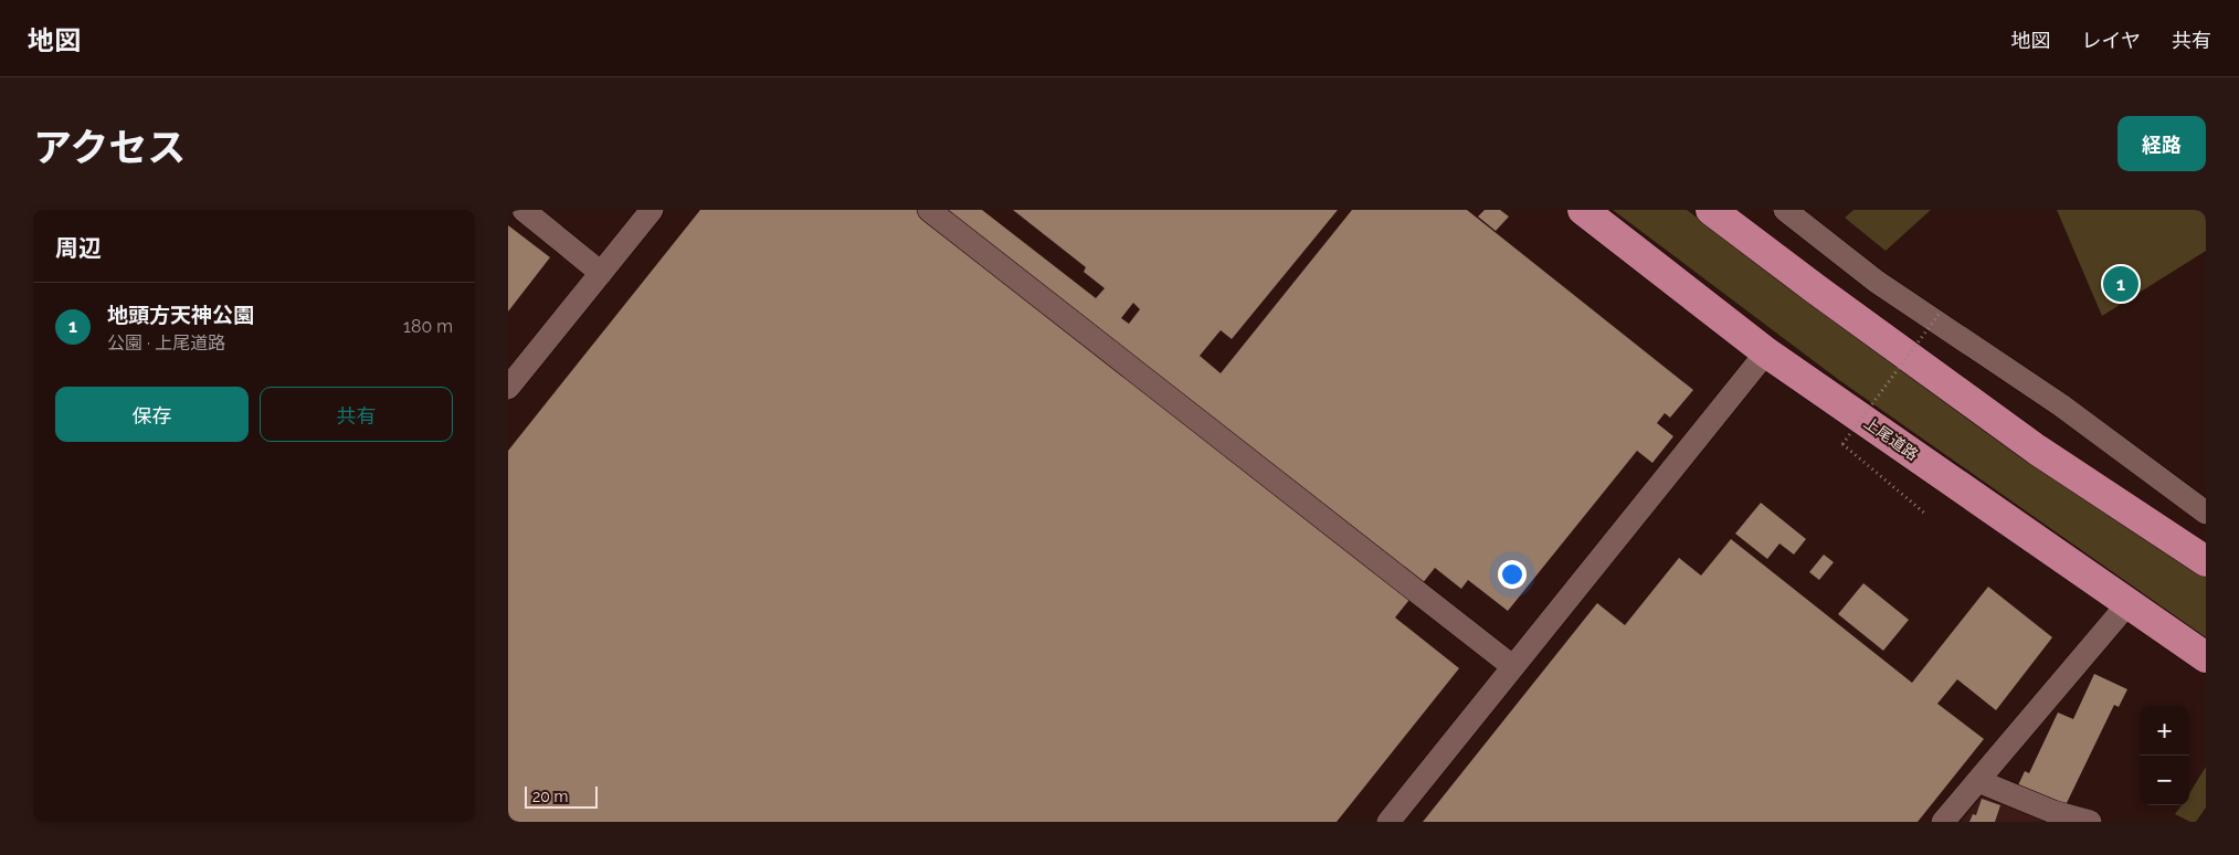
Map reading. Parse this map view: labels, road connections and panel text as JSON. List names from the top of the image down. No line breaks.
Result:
{"streets":{"highway":["上尾道路"]},"scale_bar":"20 m","page":{"header":"地図","nav":["地図","レイヤ","共有"],"title":"アクセス","buttons":["経路",["保存","共有"]],"heading":"周辺","pins":"1","list":[{"mark":"1","name":"地頭方天神公園","note":"公園 · 上尾道路","value":"180 m"}],"map_buttons":["+","−"],"scale":"20 m"}}
